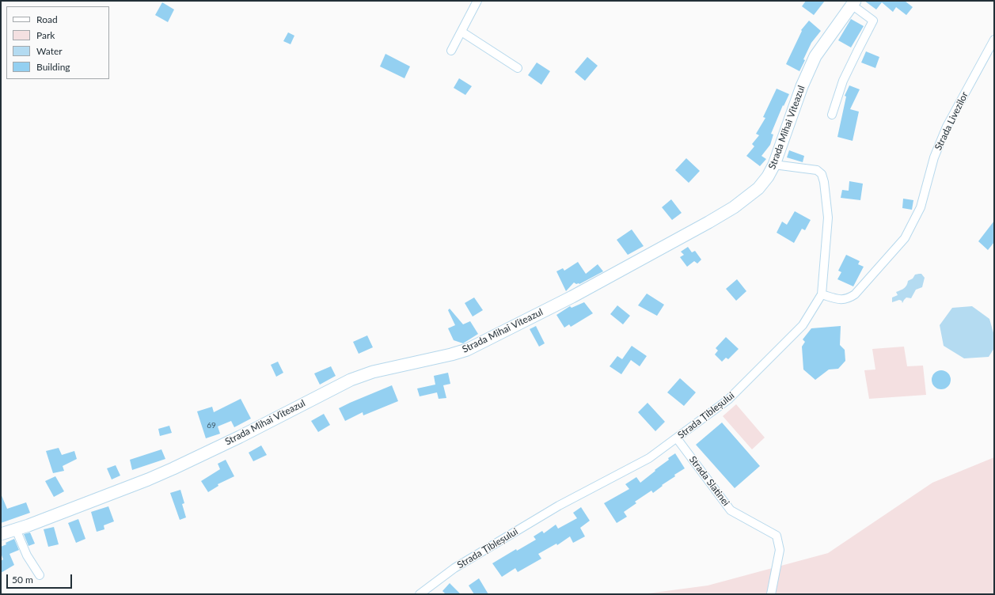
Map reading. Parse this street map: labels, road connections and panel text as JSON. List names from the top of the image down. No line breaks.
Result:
{"streets":{"main road":["Strada Mihai Viteazul"],"street":["Strada Livezilor","Strada Țibleșului","Strada Slatinei"]},"crossings":[["Strada Livezilor","Strada Țibleșului"],["Strada Mihai Viteazul","Strada Țibleșului"],["Strada Țibleșului","Strada Slatinei"]],"house_numbers":["69"],"legend":["Road","Park","Water","Building"],"scale_bar":"50 m"}
